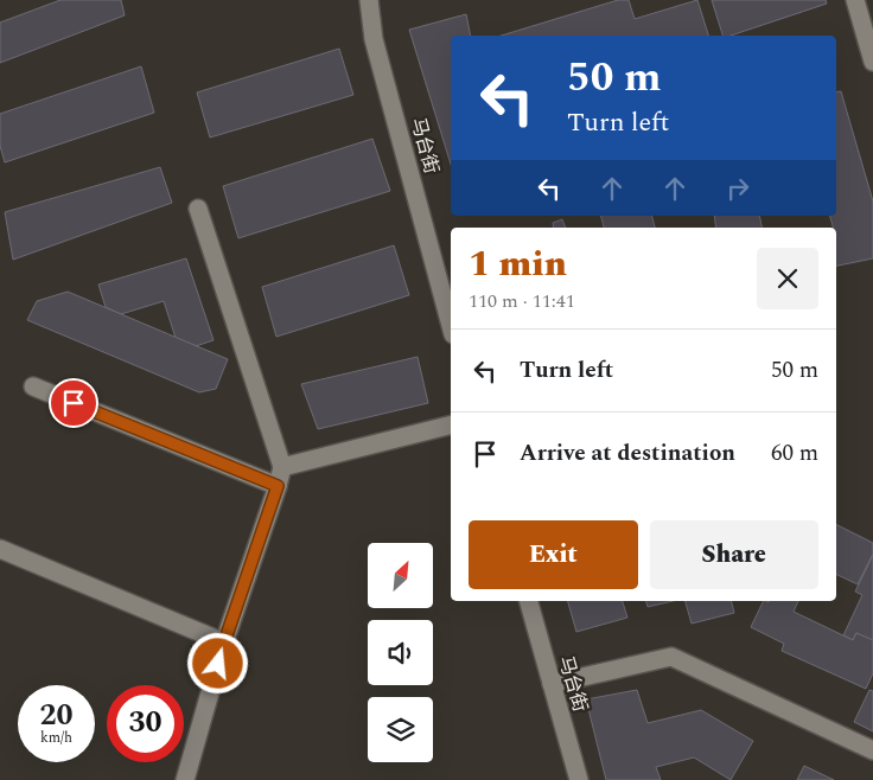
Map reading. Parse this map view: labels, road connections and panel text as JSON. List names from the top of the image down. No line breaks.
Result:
{"streets":{"street":["马台街"]},"north":"top right","page":{"turn":["50 m","Turn left"],"heading":["1 min","110 m · 11:41"],"list":[{"name":"Turn left","value":"50 m"},{"name":"Arrive at destination","value":"60 m"}],"buttons":["Exit","Share"],"speed":"20 km/h","limit":"30"}}
